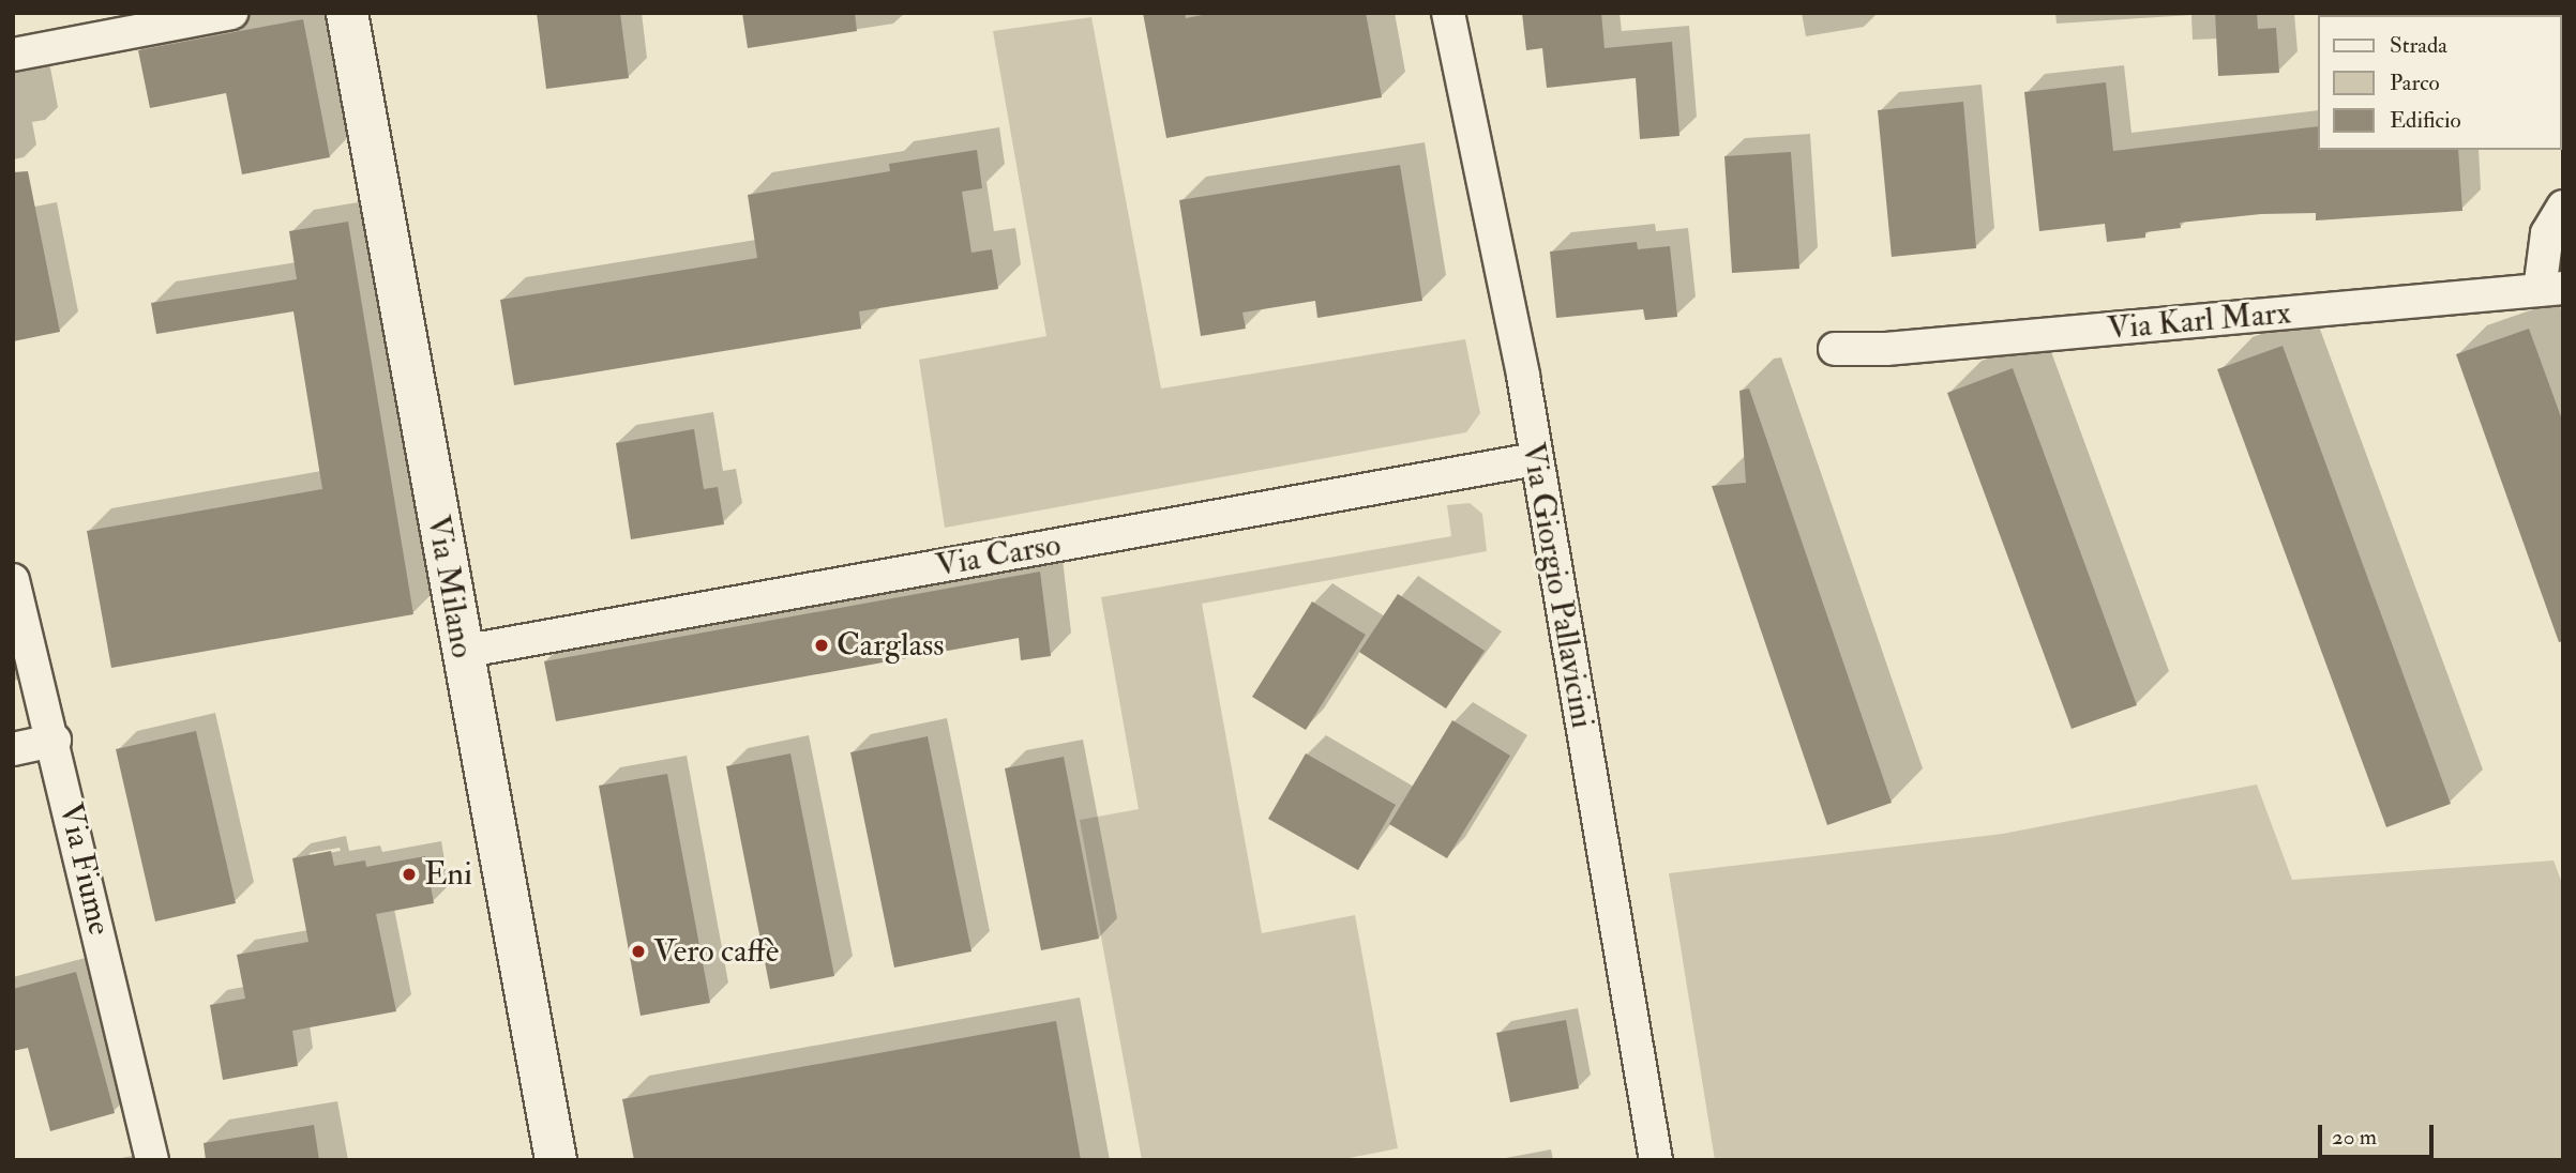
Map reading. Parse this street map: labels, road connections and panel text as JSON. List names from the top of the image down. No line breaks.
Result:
{"streets":{"main road":["Via Milano"],"street":["Via Karl Marx","Via Carso","Via Giorgio Pallavicini","Via Fiume"]},"crossings":[["Via Carso","Via Giorgio Pallavicini"],["Via Carso","Via Milano"]],"places":["Carglass","Eni","Vero caffè"],"legend":["Strada","Parco","Edificio"],"scale_bar":"20 m"}
